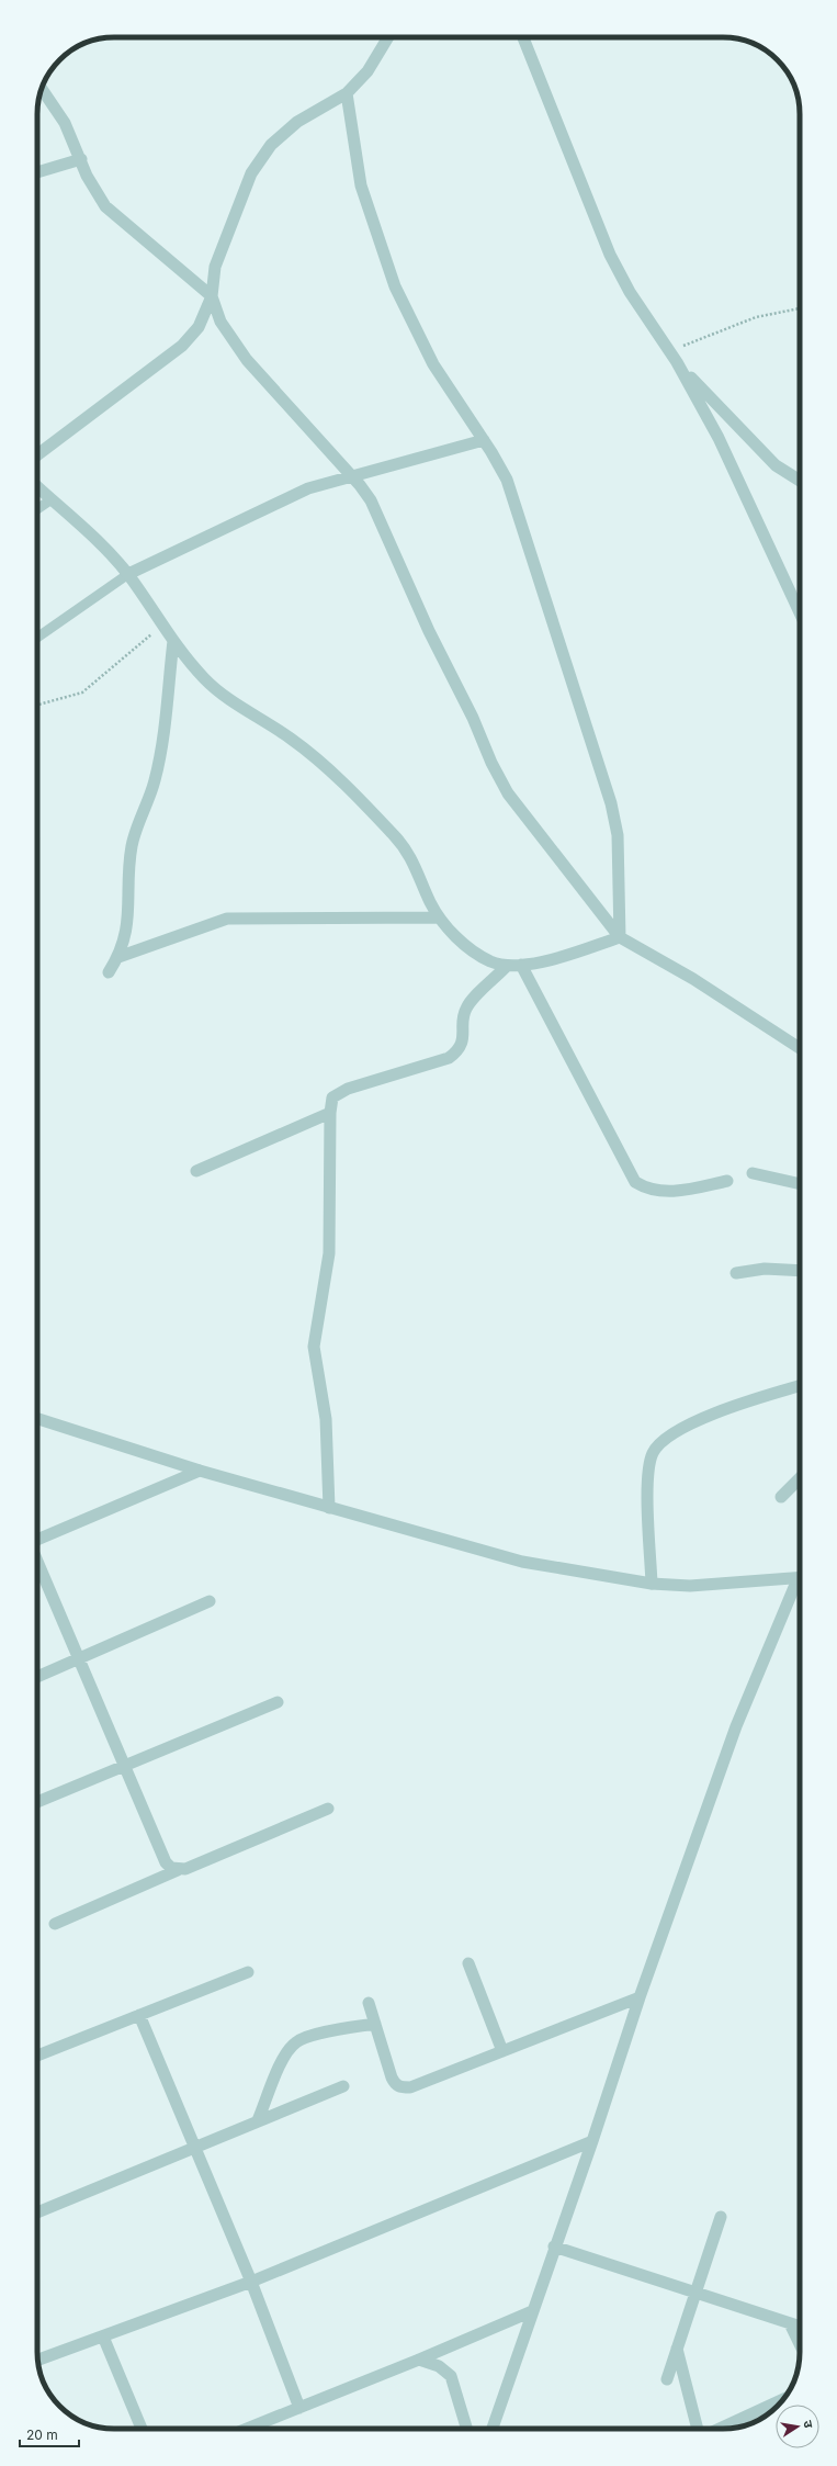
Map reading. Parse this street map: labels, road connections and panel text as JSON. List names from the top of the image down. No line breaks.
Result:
{"scale_bar":"20 m","north":"right"}
